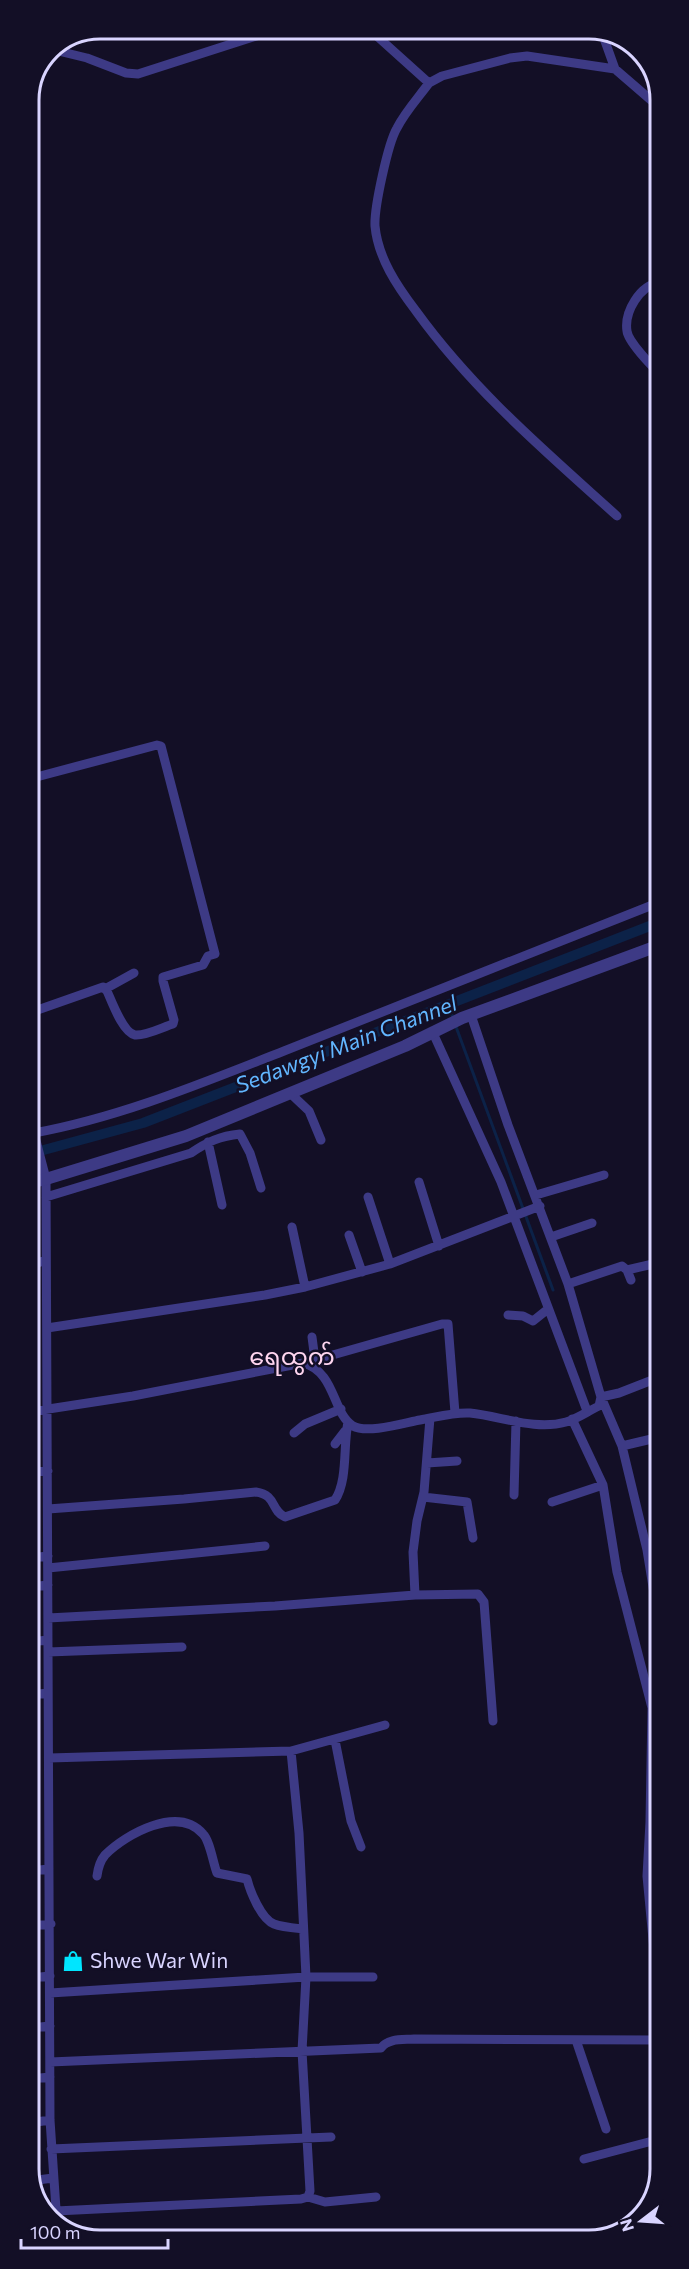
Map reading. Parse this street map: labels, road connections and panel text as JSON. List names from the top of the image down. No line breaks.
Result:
{"districts":["ရေထွက်"],"water":["Sedawgyi Main Channel"],"places":{"shop":["Shwe War Win"]},"scale_bar":"100 m","north":"left"}
